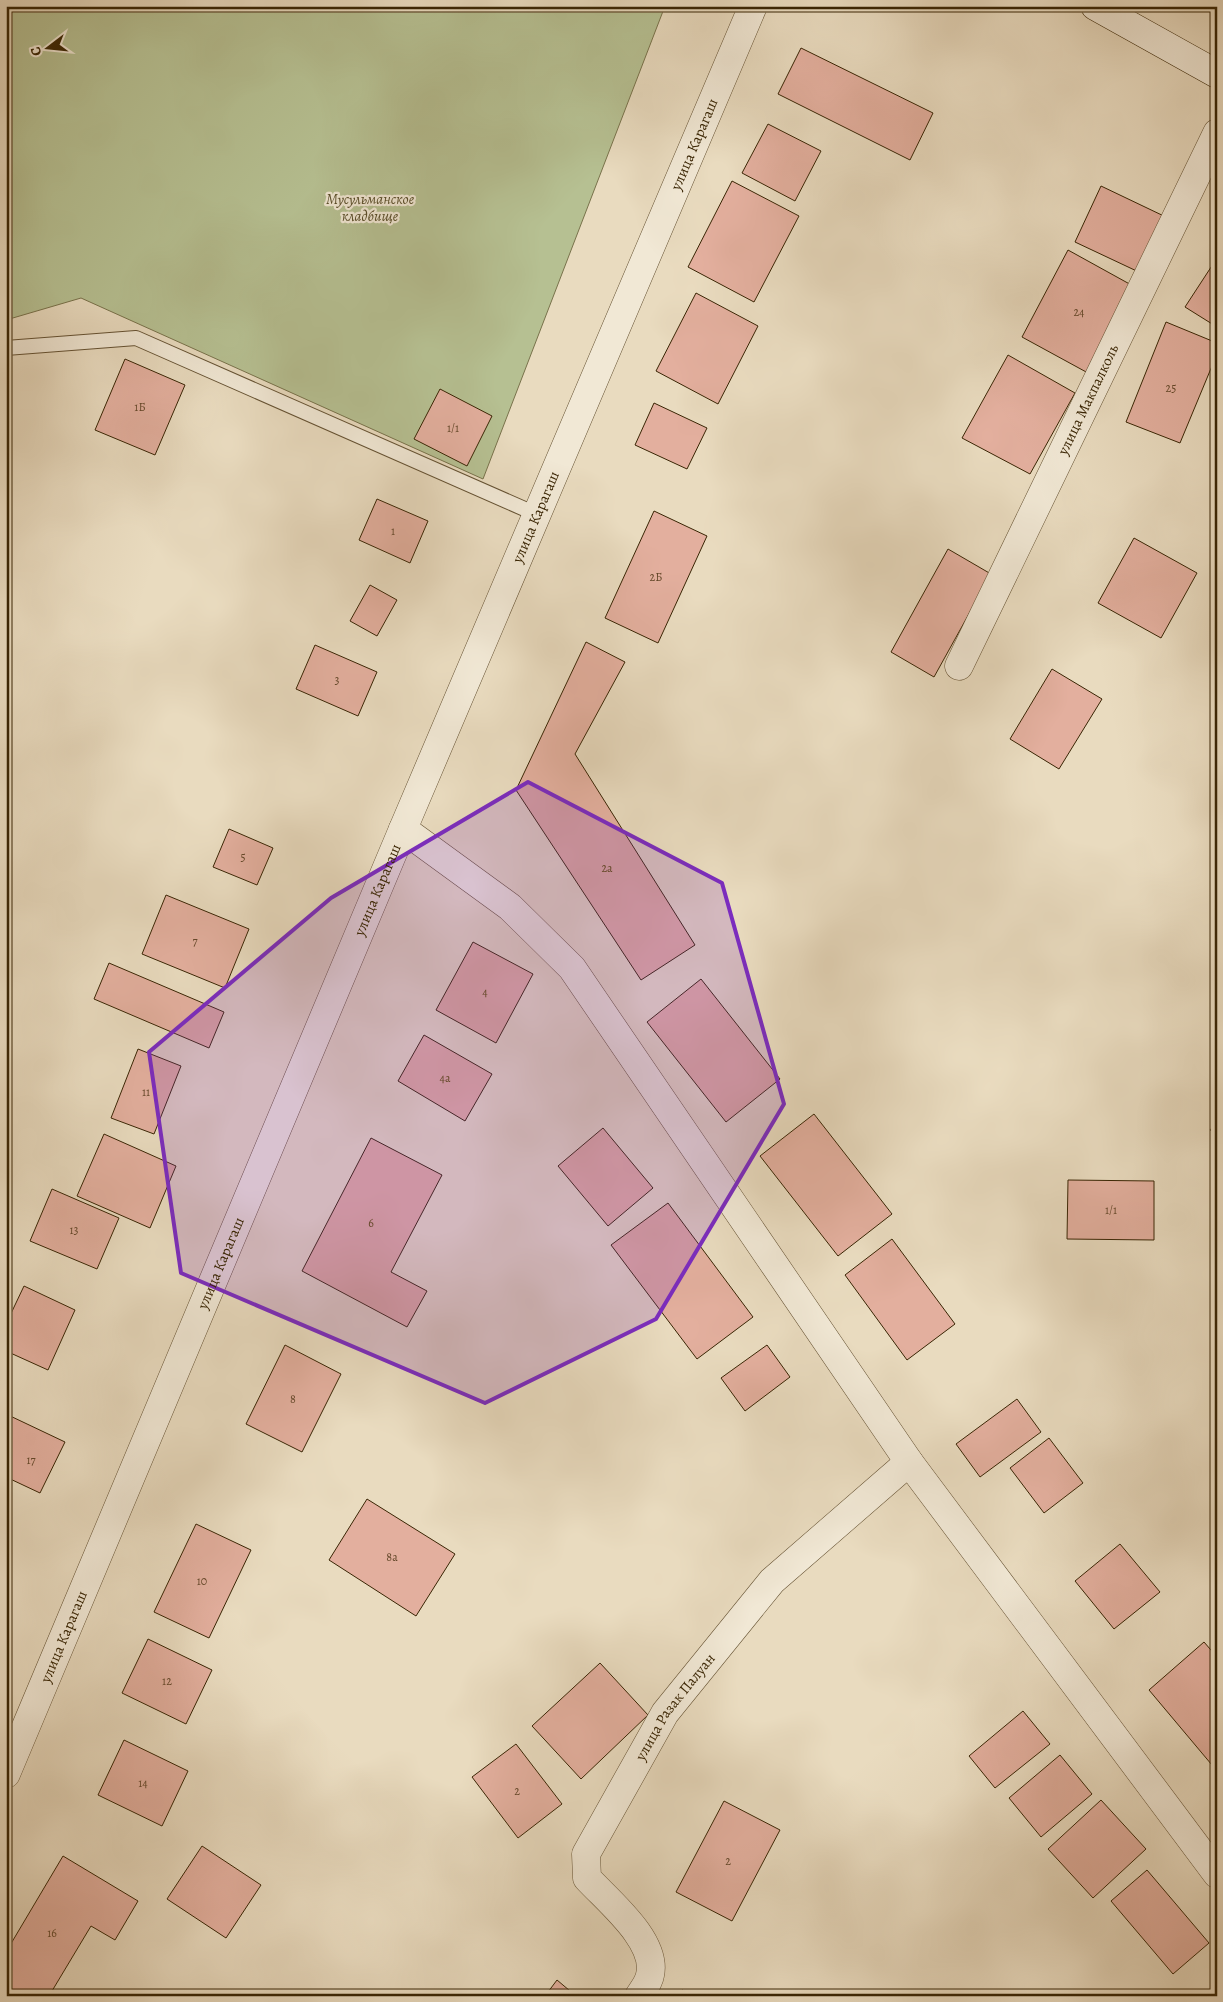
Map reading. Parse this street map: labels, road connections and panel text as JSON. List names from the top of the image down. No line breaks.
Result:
{"streets":{"street":["улица Карагаш","улица Макпалколь","улица Разак Палуан"]},"parks":["Мусульманское кладбище"],"house_numbers":["24","25","1Б","1/1","1","2Б","3","5","2а","7","4","4а","11","1/1","6","13","8","17","8а","10","12","14","2","2","16"],"north":"left"}
